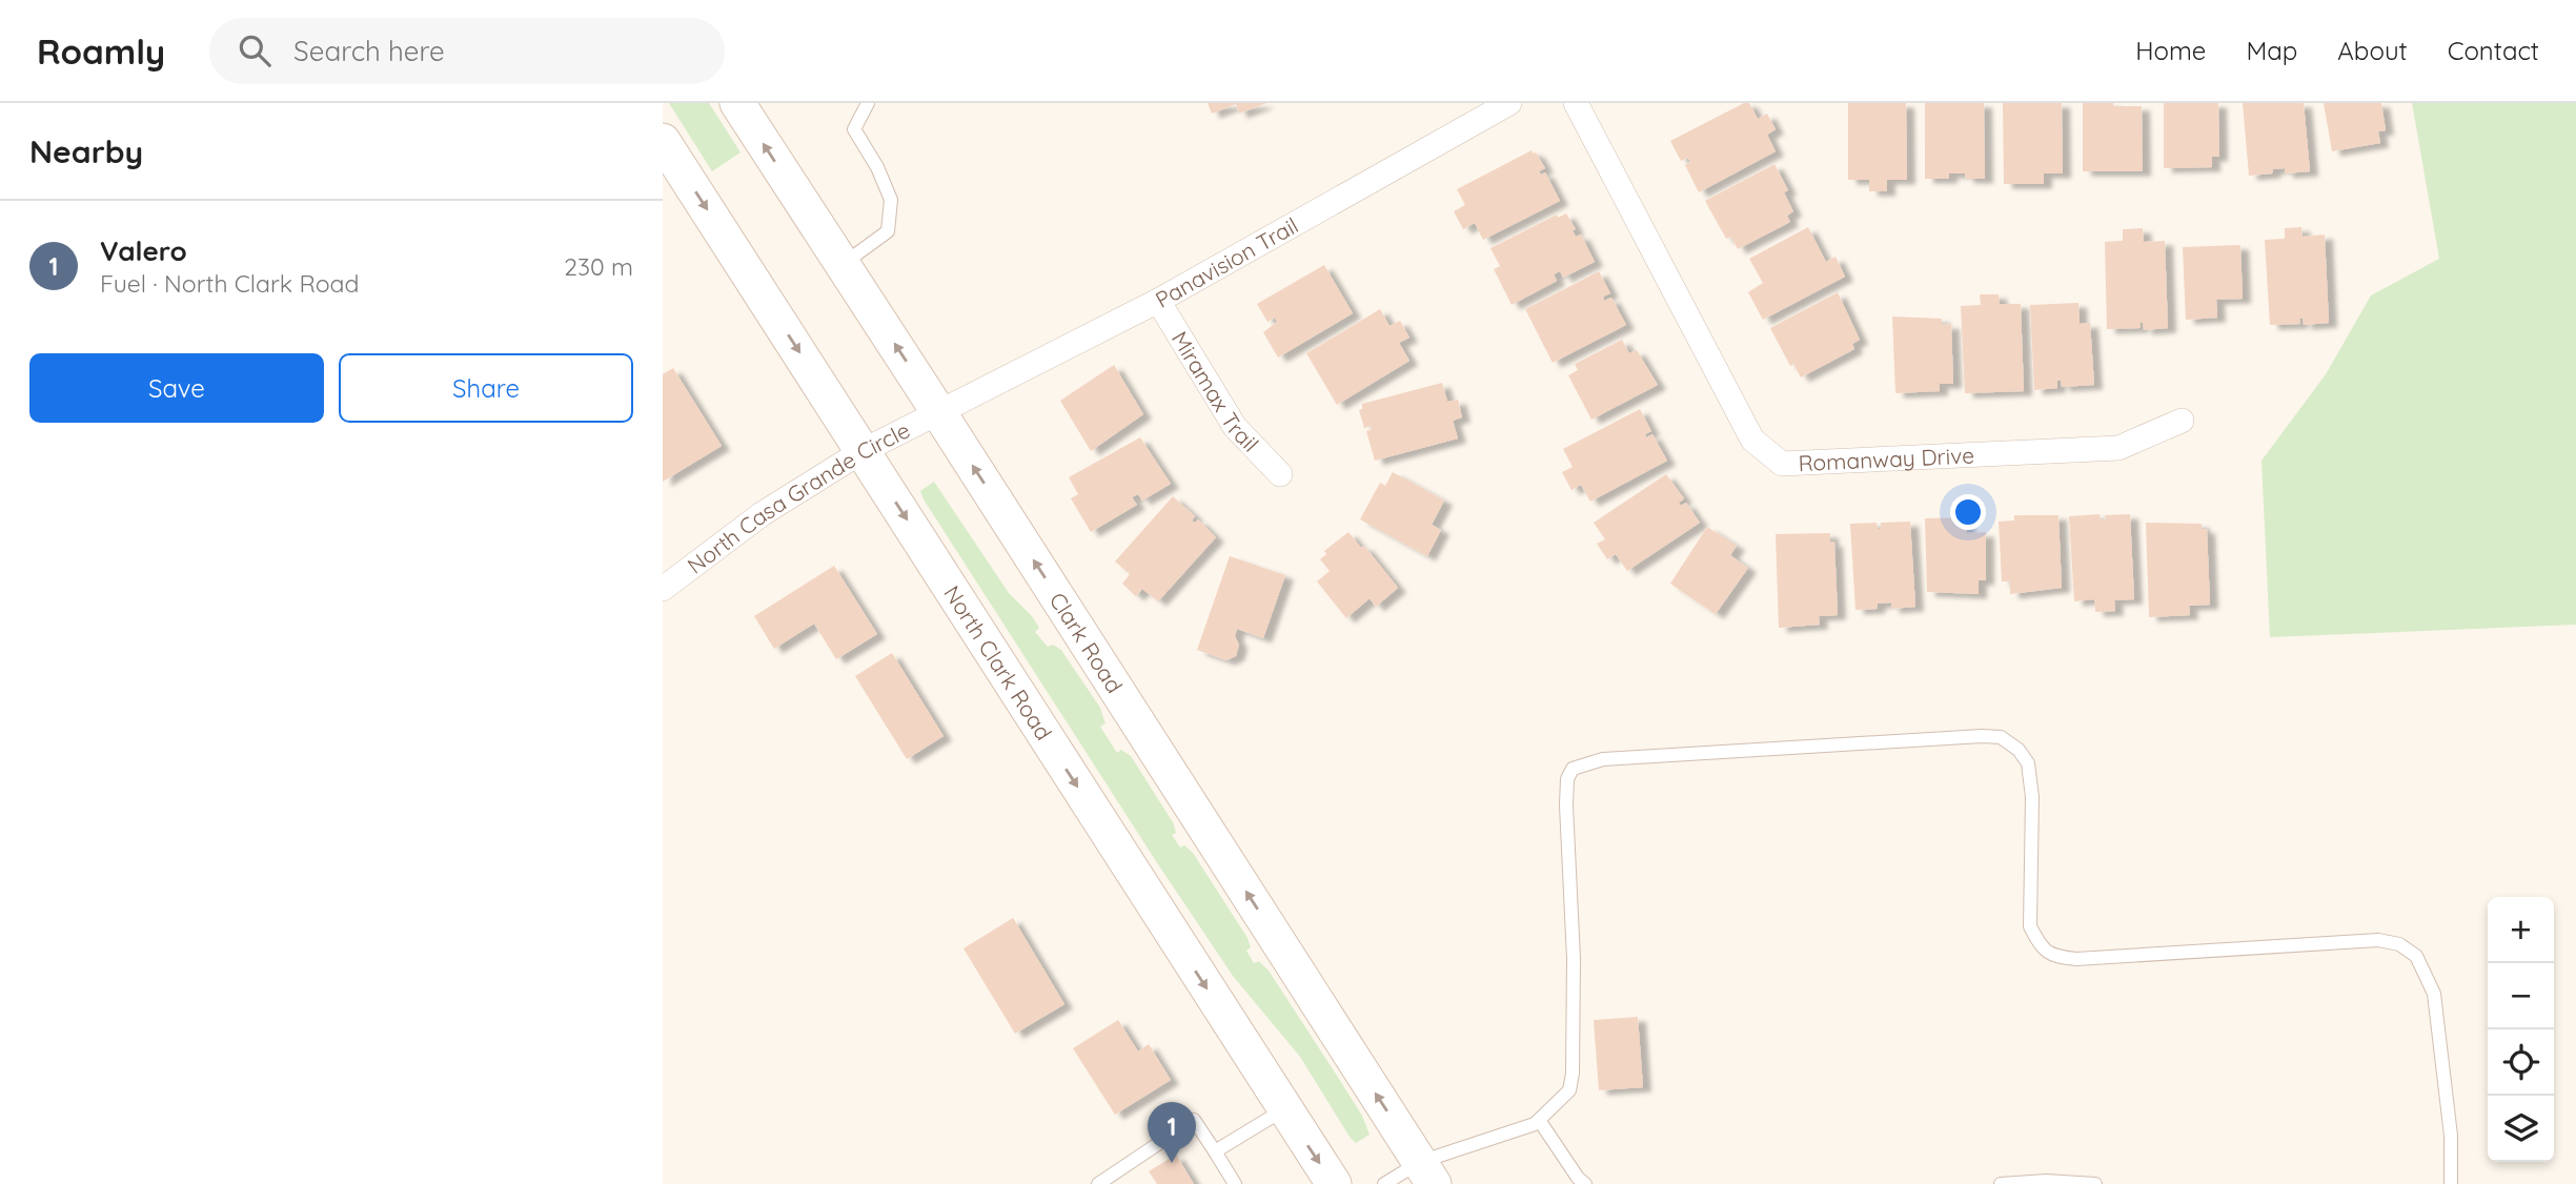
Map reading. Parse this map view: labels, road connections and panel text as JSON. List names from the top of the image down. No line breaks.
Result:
{"streets":{"main road":["Clark Road","North Clark Road"],"street":["Panavision Trail","Miramax Trail","Romanway Drive","North Casa Grande Circle"]},"crossings":[["Panavision Trail","Miramax Trail"],["Panavision Trail","North Casa Grande Circle"],["Panavision Trail","Clark Road"],["North Casa Grande Circle","Clark Road"],["North Casa Grande Circle","North Clark Road"]],"one_way":["Clark Road","North Clark Road"],"page":{"header":"Roamly","search":"Search here","nav":["Home","Map","About","Contact"],"heading":"Nearby","list":[{"mark":"1","name":"Valero","note":"Fuel · North Clark Road","value":"230 m"}],"buttons":["Save","Share"],"map_buttons":["+","−"],"pins":"1"}}
